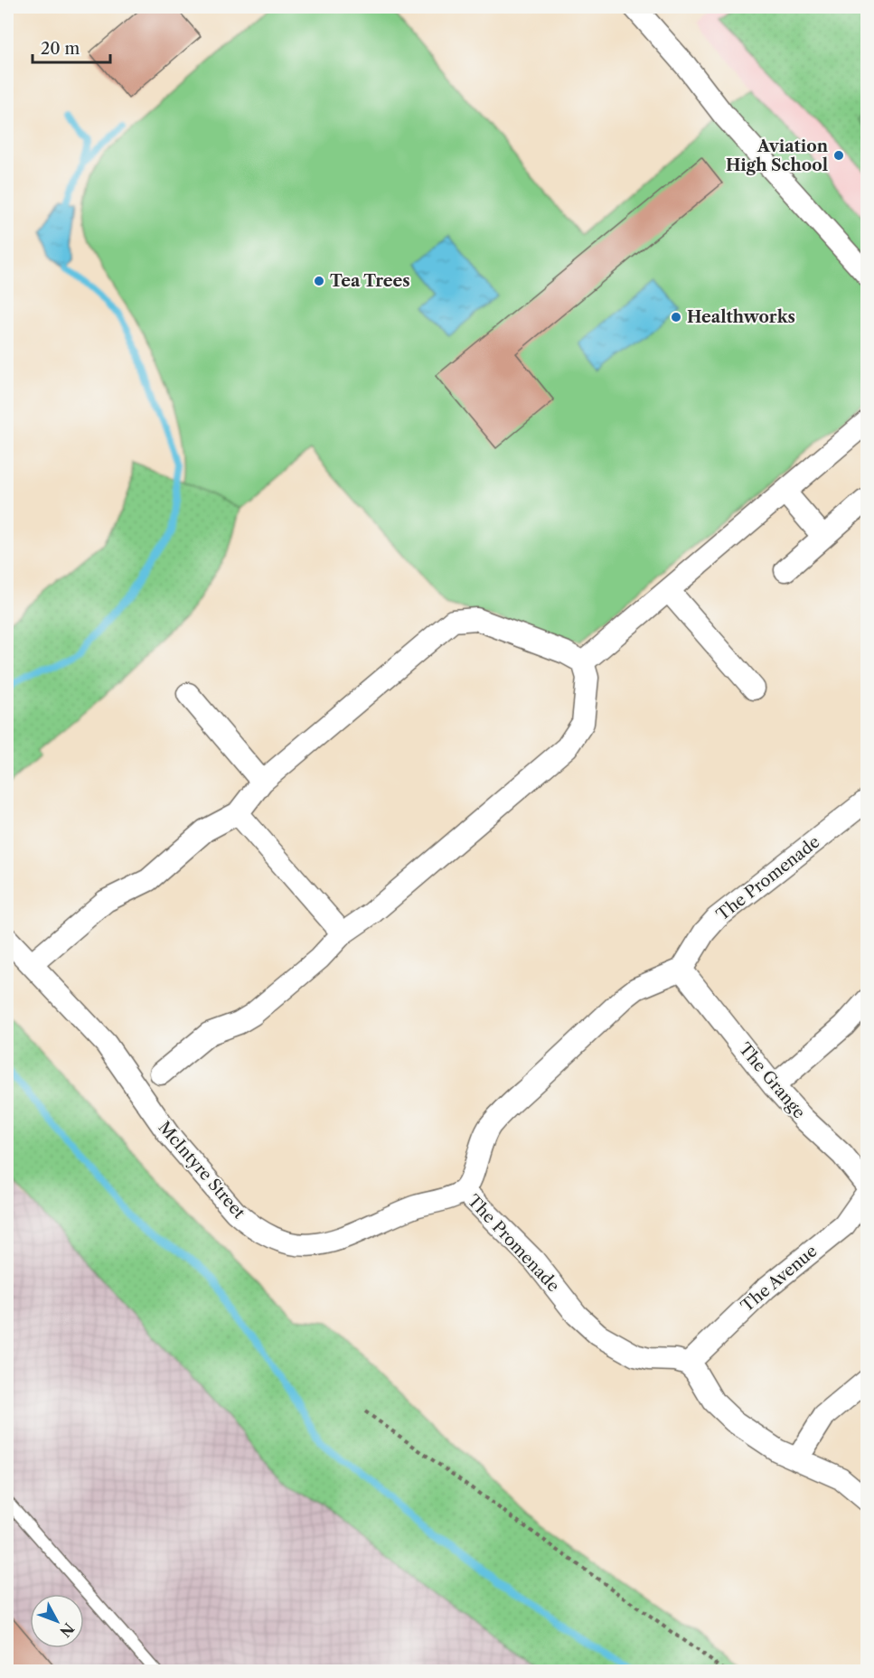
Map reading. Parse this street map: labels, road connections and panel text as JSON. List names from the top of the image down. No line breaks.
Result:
{"streets":{"street":["The Promenade","The Grange","McIntyre Street","The Avenue"]},"crossings":[["The Promenade","The Grange"],["The Promenade","McIntyre Street"],["The Promenade","The Avenue"]],"places":["Aviation High School","Tea Trees","Healthworks"],"scale_bar":"20 m","north":"bottom right"}
